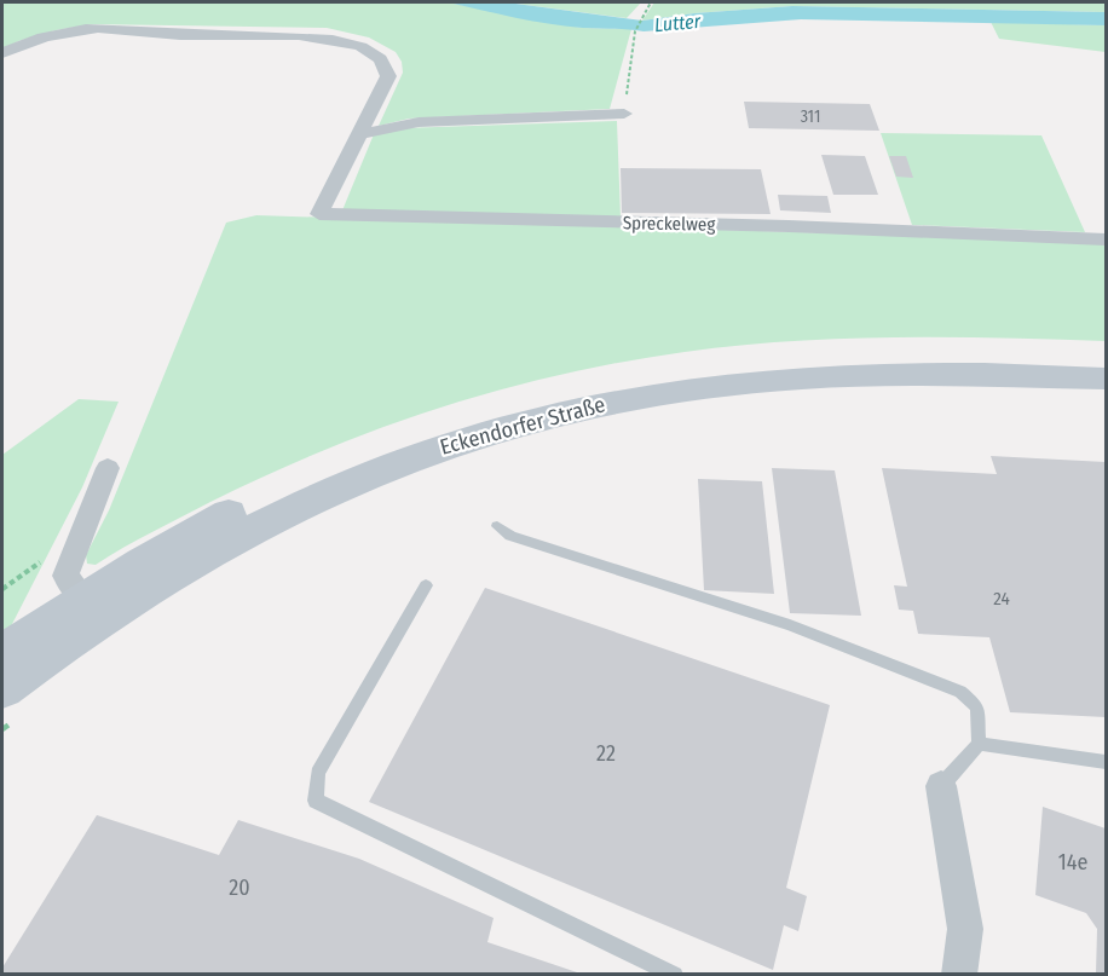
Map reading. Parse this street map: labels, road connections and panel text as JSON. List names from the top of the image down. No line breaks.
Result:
{"streets":{"main road":["Eckendorfer Straße"],"street":["Spreckelweg"]},"water":["Lutter"],"house_numbers":["311","24","22","14e","20"]}
